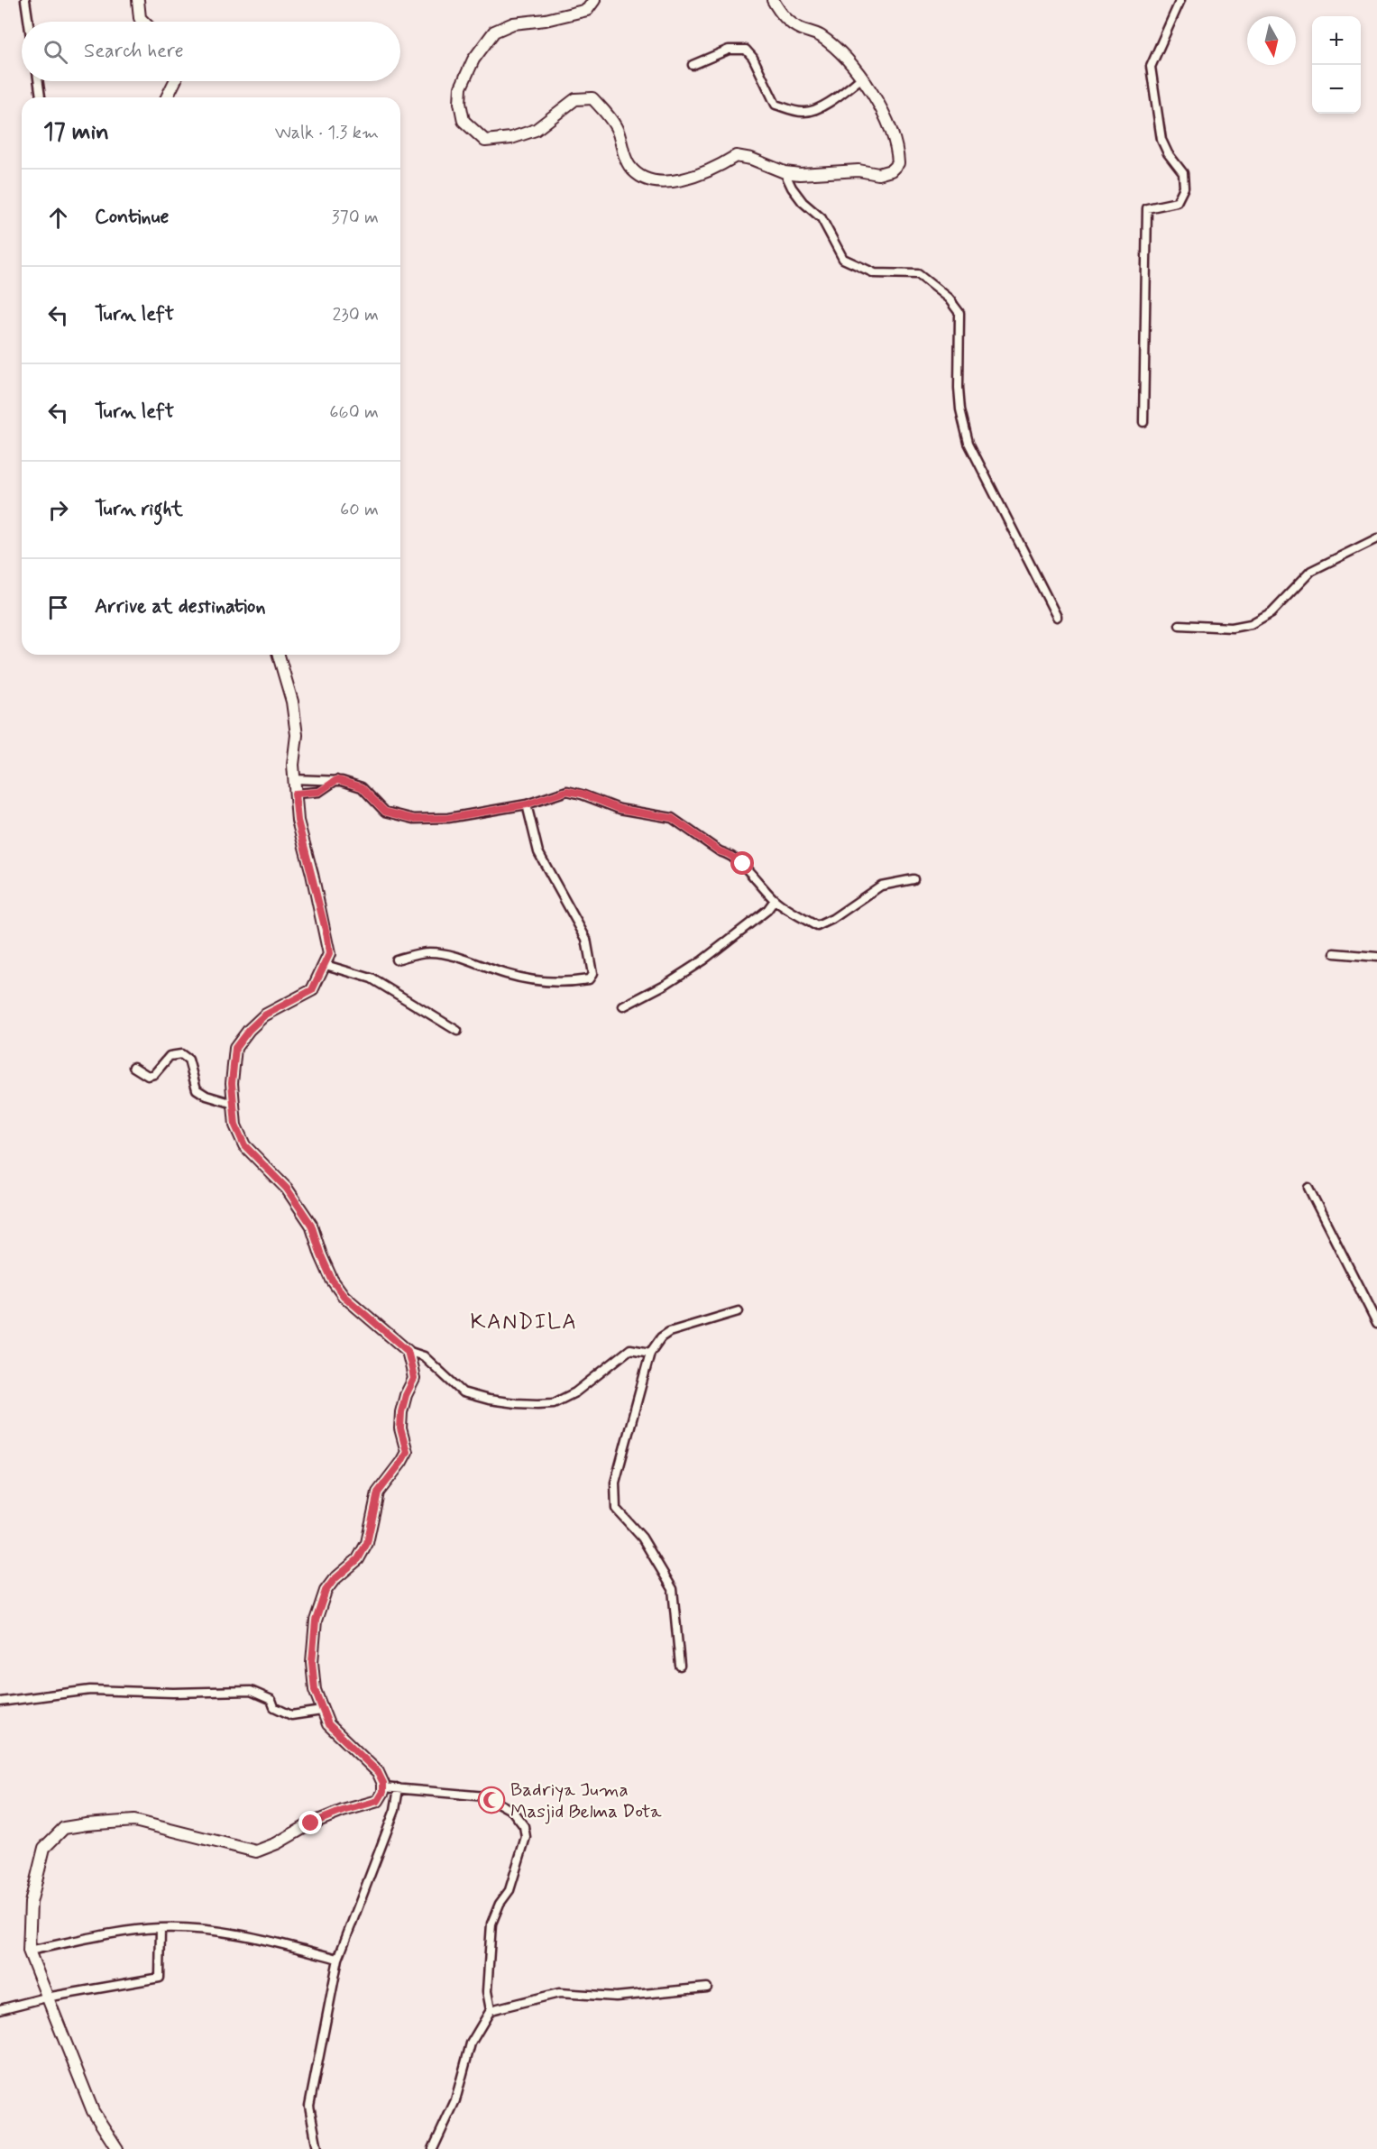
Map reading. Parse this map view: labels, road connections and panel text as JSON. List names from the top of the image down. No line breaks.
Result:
{"districts":["KANDILA"],"places":{"mosque":["Badriya Juma Masjid Belma Dota"]},"north":"bottom","page":{"map_buttons":["+","−"],"search":"Search here","heading":["17 min","Walk · 1.3 km"],"list":[["Continue","370 m"],["Turn left","230 m"],["Turn left","660 m"],["Turn right","60 m"],"Arrive at destination"]}}
